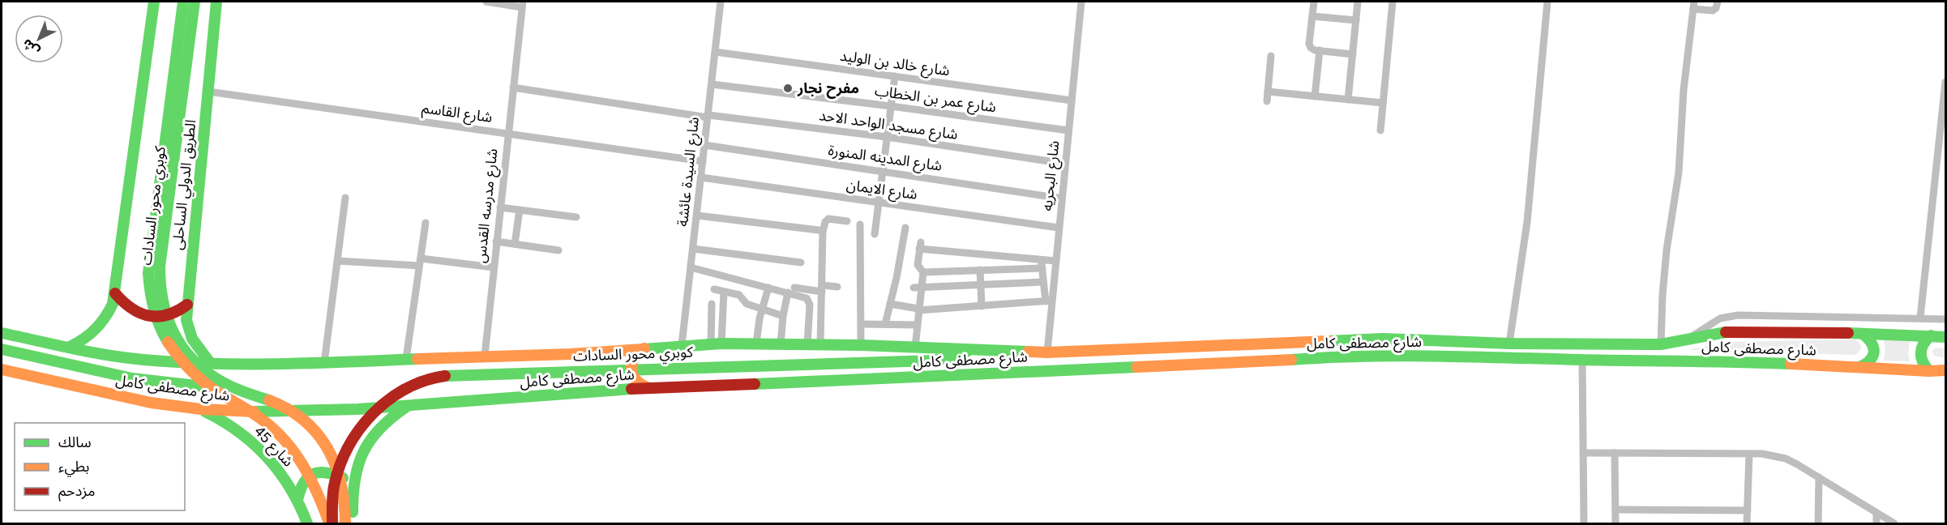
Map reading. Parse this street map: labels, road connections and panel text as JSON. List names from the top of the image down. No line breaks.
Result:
{"streets":{"main road":["الطريق الدولي الساحلى","كوبري محور السادات","شارع مصطفى كامل","شارع 45"],"street":["شارع خالد بن الوليد","شارع عمر بن الخطاب","شارع القاسم","شارع مسجد الواحد الاحد","شارع المدينه المنورة","شارع السيدة عائشة","شارع البحريه","شارع الايمان","شارع مدرسه القدس"]},"crossings":[["شارع خالد بن الوليد","شارع السيدة عائشة"],["شارع خالد بن الوليد","شارع البحريه"],["شارع عمر بن الخطاب","شارع السيدة عائشة"],["شارع عمر بن الخطاب","شارع البحريه"],["شارع القاسم","شارع السيدة عائشة"],["شارع القاسم","الطريق الدولي الساحلى"],["شارع القاسم","شارع مدرسه القدس"],["شارع مسجد الواحد الاحد","شارع السيدة عائشة"],["شارع مسجد الواحد الاحد","شارع البحريه"],["شارع مسجد الواحد الاحد","شارع مدرسه القدس"],["شارع المدينه المنورة","شارع السيدة عائشة"],["شارع المدينه المنورة","شارع البحريه"],["شارع السيدة عائشة","شارع الايمان"],["شارع السيدة عائشة","شارع مصطفى كامل"],["شارع البحريه","شارع الايمان"],["شارع البحريه","شارع مصطفى كامل"],["الطريق الدولي الساحلى","شارع مصطفى كامل"],["كوبري محور السادات","شارع مصطفى كامل"],["شارع مدرسه القدس","شارع مصطفى كامل"],["شارع مصطفى كامل","شارع 45"]],"places":["مفرح نجار"],"legend":["سالك","بطيء","مزدحم"],"north":"bottom left"}
